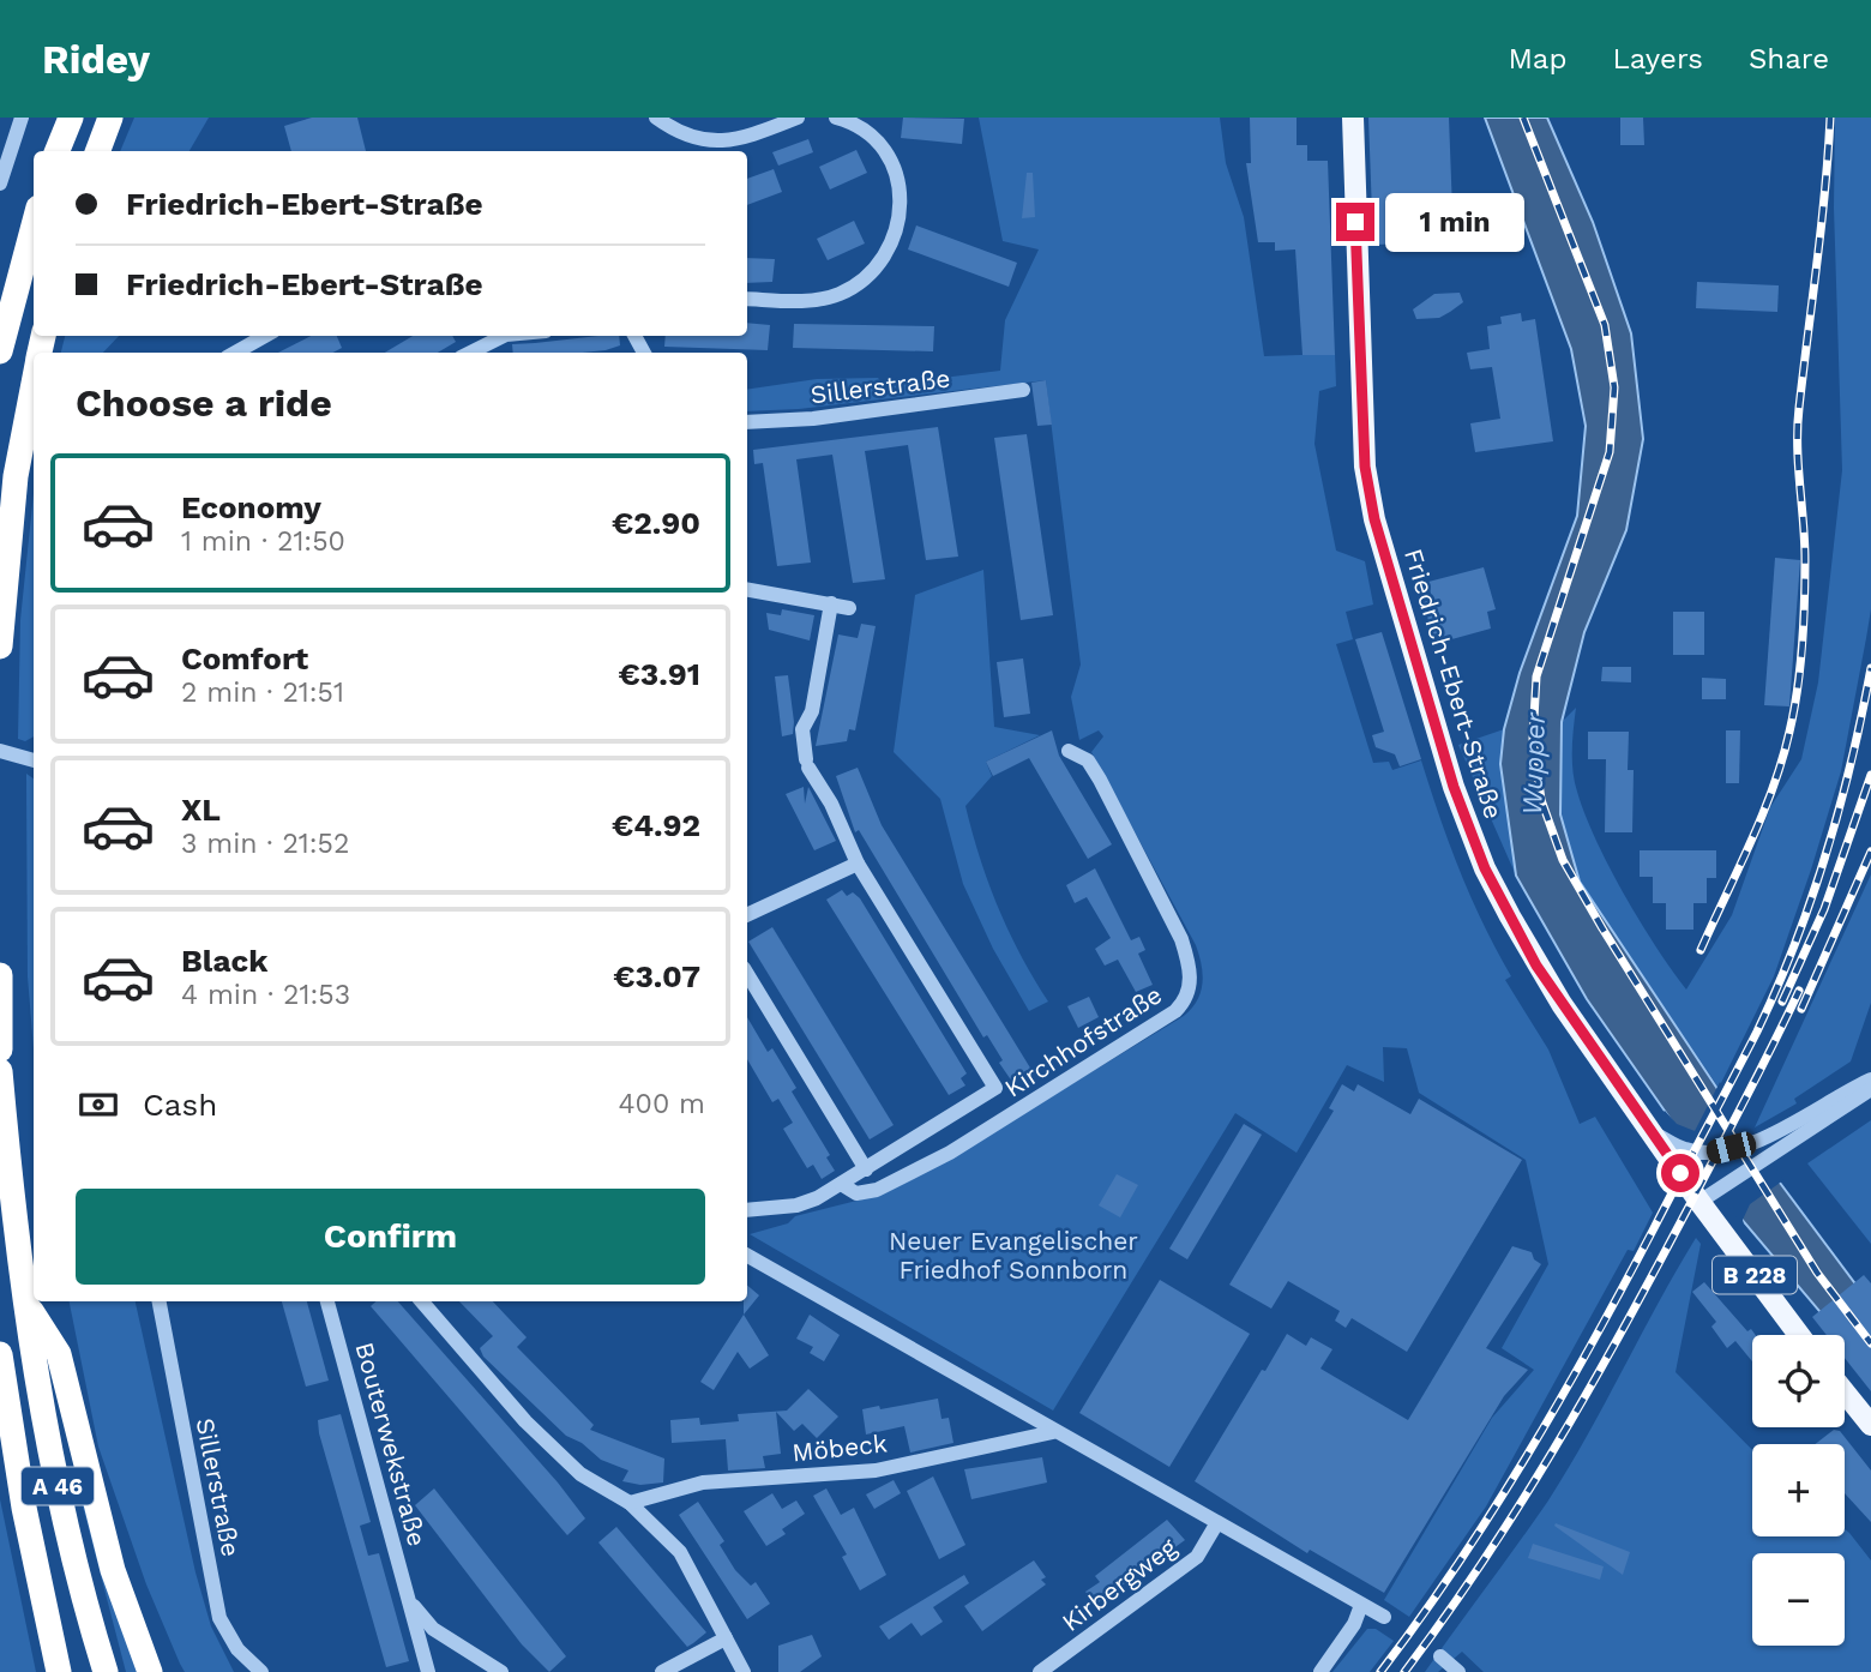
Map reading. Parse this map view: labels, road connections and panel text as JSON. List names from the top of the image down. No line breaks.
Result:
{"streets":{"highway":["A 46"],"main road":["Friedrich-Ebert-Straße","B 228"],"street":["Sillerstraße","Kirchhofstraße","Bouterwekstraße","Möbeck","Kirbergweg"]},"crossings":[["Friedrich-Ebert-Straße","B 228"]],"water":["Wupper"],"parks":["Neuer Evangelischer Friedhof Sonnborn"],"page":{"header":"Ridey","nav":["Map","Layers","Share"],"banner":["Friedrich-Ebert-Straße","Friedrich-Ebert-Straße"],"bubble":"1 min","heading":"Choose a ride","list":[{"name":"Economy","note":"1 min · 21:50","value":"€2.90"},{"name":"Comfort","note":"2 min · 21:51","value":"€3.91"},{"name":"XL","note":"3 min · 21:52","value":"€4.92"},{"name":"Black","note":"4 min · 21:53","value":"€3.07"}],"pay":["Cash","400 m"],"buttons":"Confirm","map_buttons":["+","−"]}}
